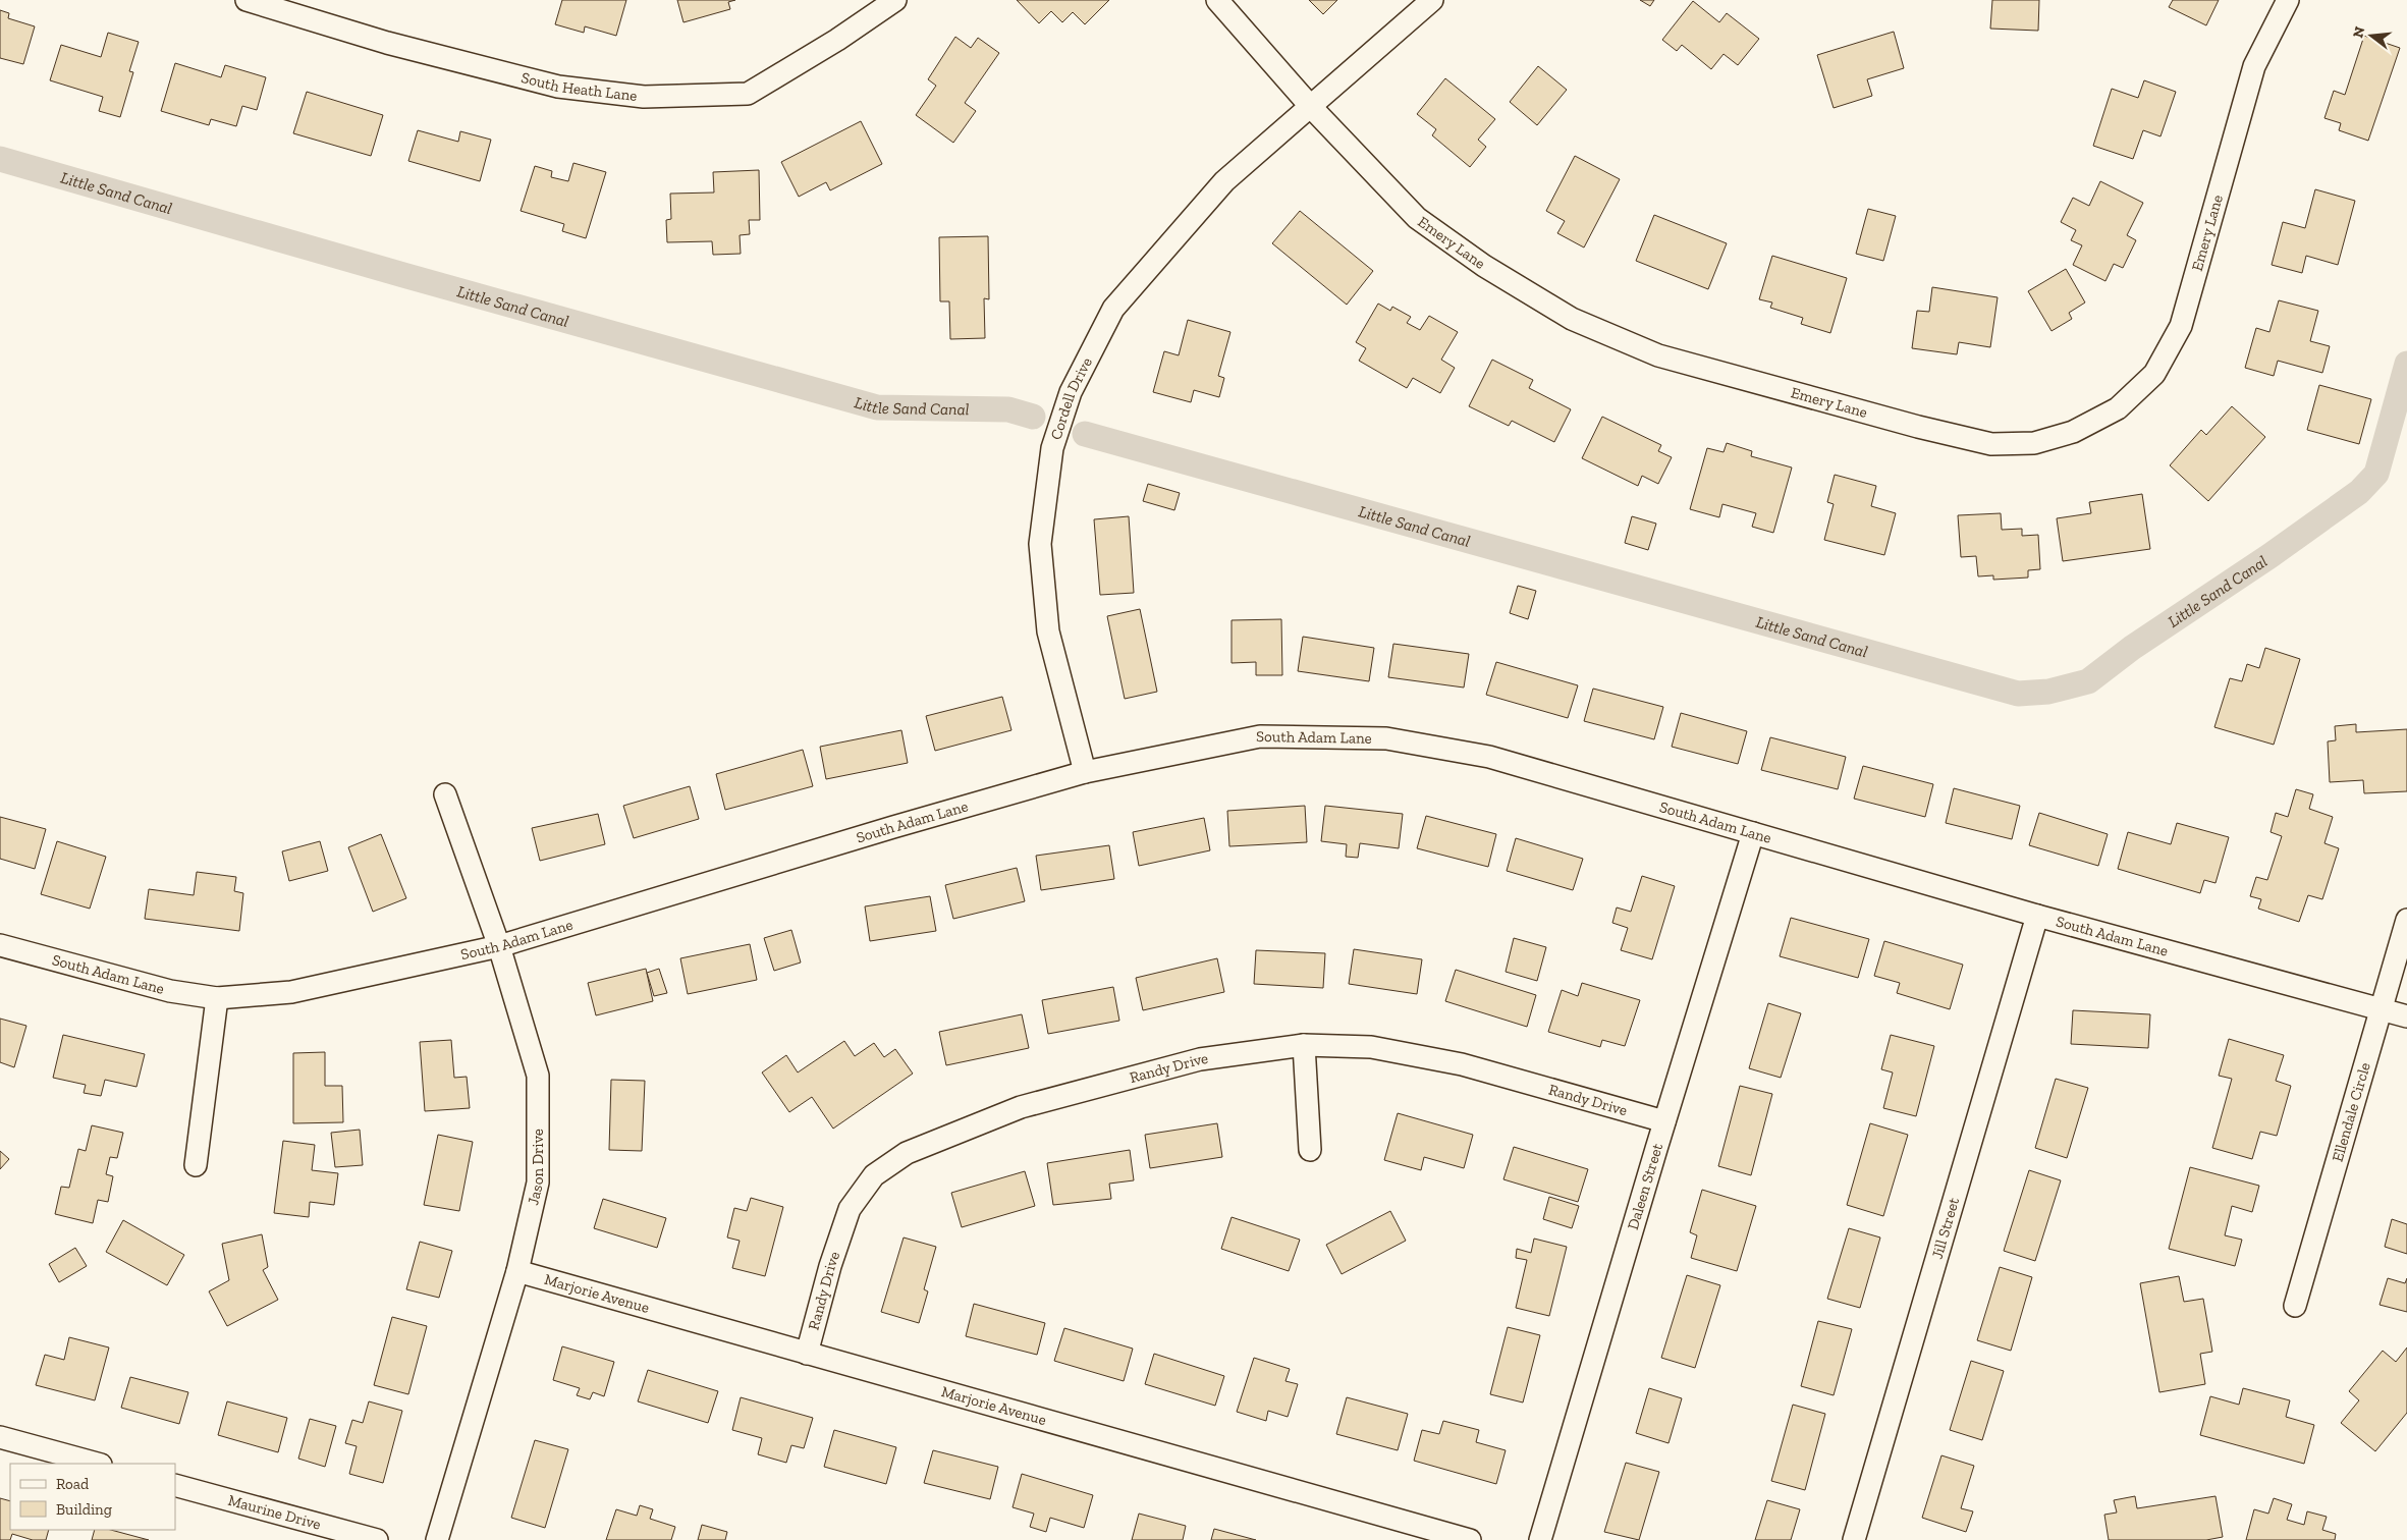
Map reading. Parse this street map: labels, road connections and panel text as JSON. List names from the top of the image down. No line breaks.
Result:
{"streets":{"street":["South Heath Lane","Emery Lane","Cordell Drive","South Adam Lane","Randy Drive","Ellendale Circle","Jason Drive","Daleen Street","Jill Street","Marjorie Avenue","Maurine Drive"]},"crossings":[["Emery Lane","Cordell Drive"],["Cordell Drive","South Adam Lane"],["South Adam Lane","Ellendale Circle"],["South Adam Lane","Jason Drive"],["South Adam Lane","Daleen Street"],["South Adam Lane","Jill Street"],["Randy Drive","Daleen Street"],["Randy Drive","Marjorie Avenue"],["Jason Drive","Marjorie Avenue"]],"water":["Little Sand Canal"],"legend":["Road","Building"],"north":"left"}
